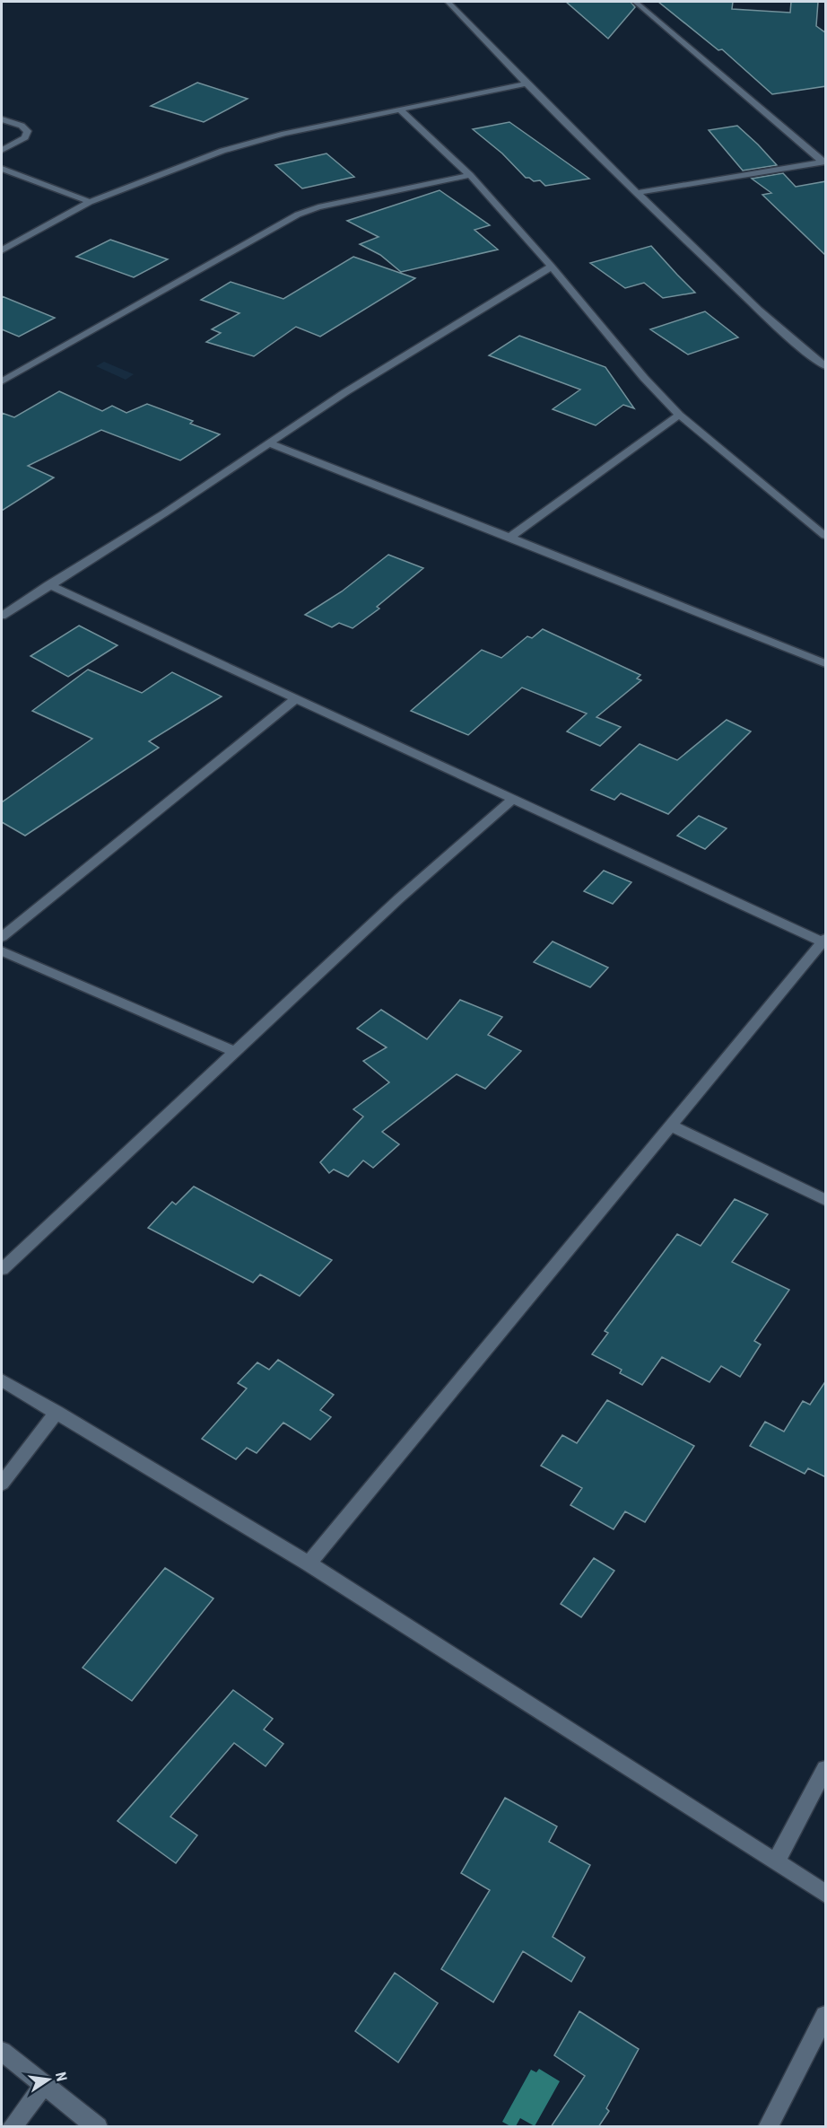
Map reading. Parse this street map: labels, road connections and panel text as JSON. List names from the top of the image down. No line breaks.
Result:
{"north":"right"}
